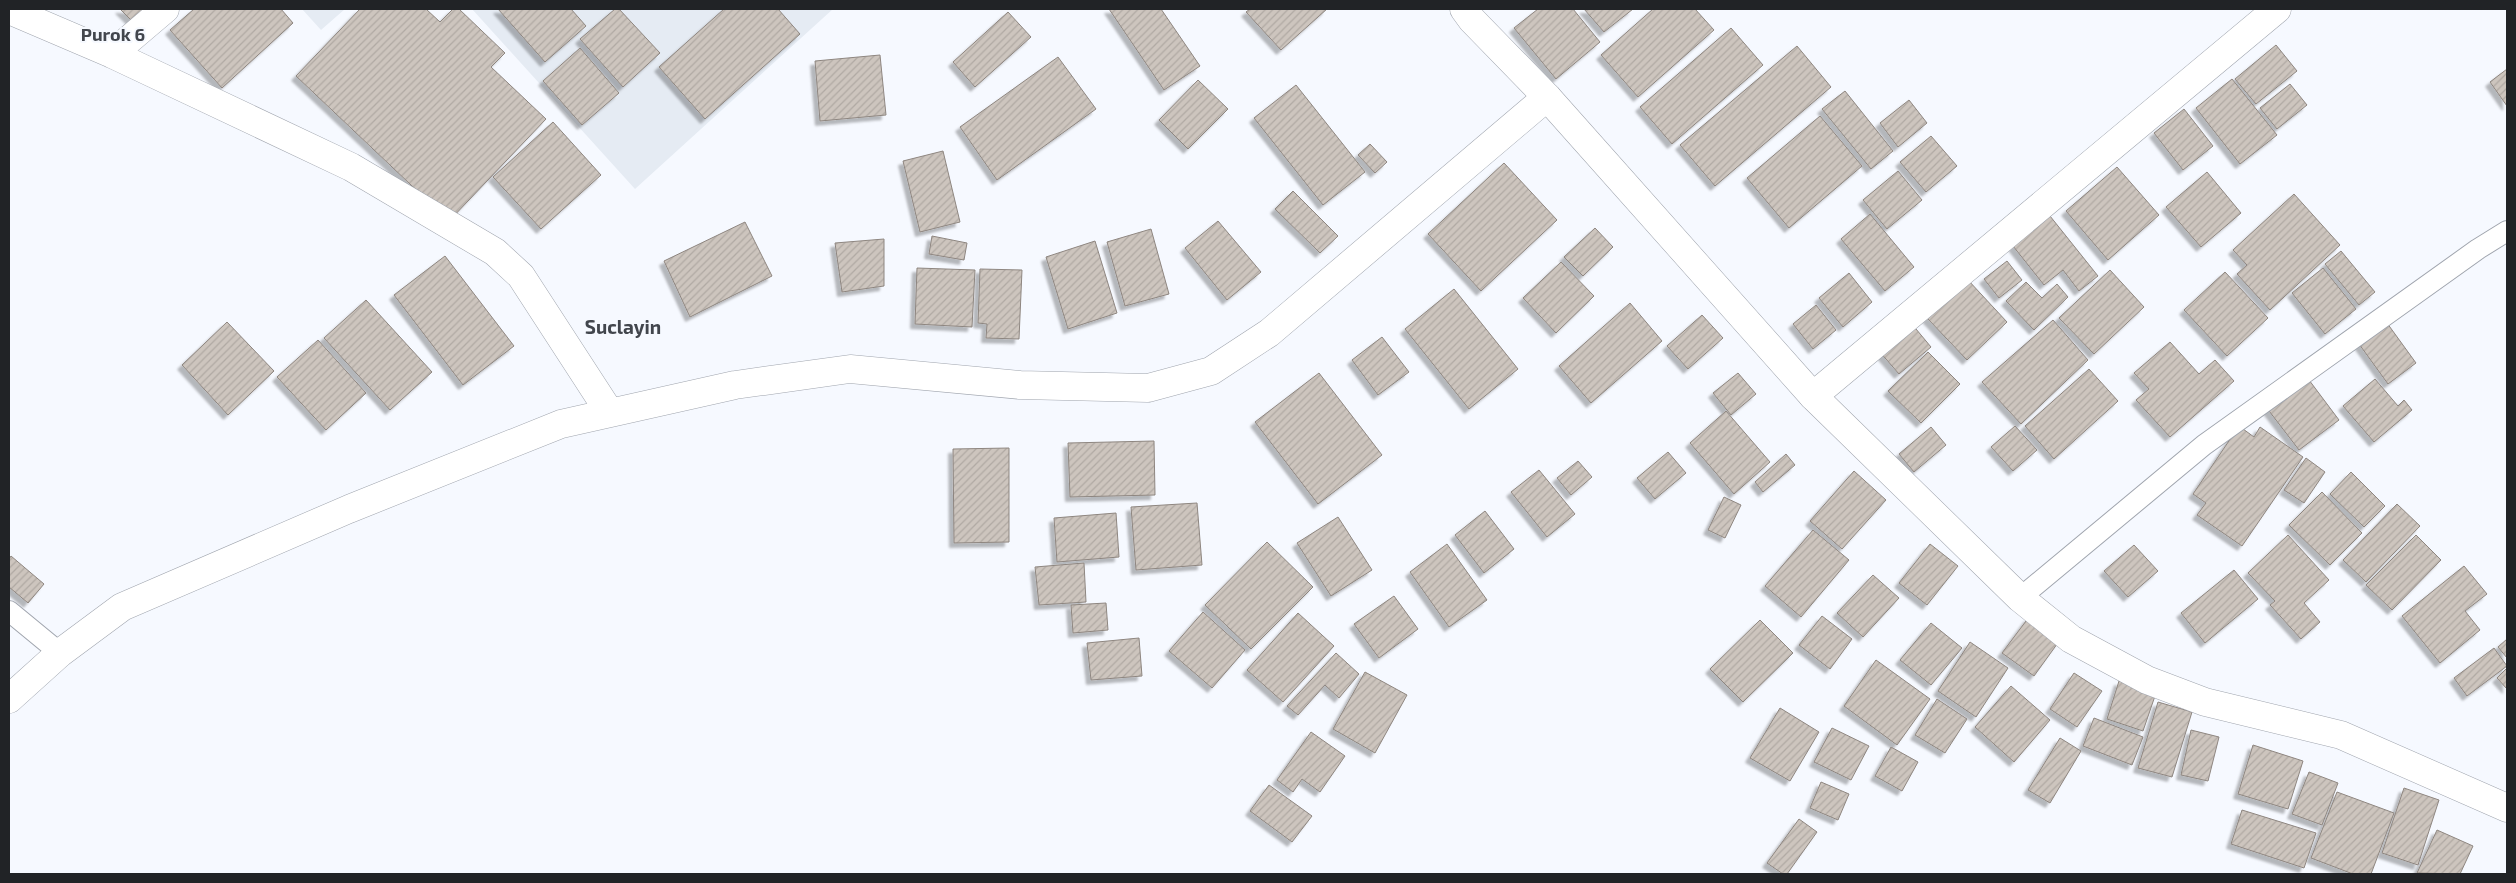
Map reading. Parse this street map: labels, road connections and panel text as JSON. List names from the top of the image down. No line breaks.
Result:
{"districts":["Purok 6","Suclayin"]}
